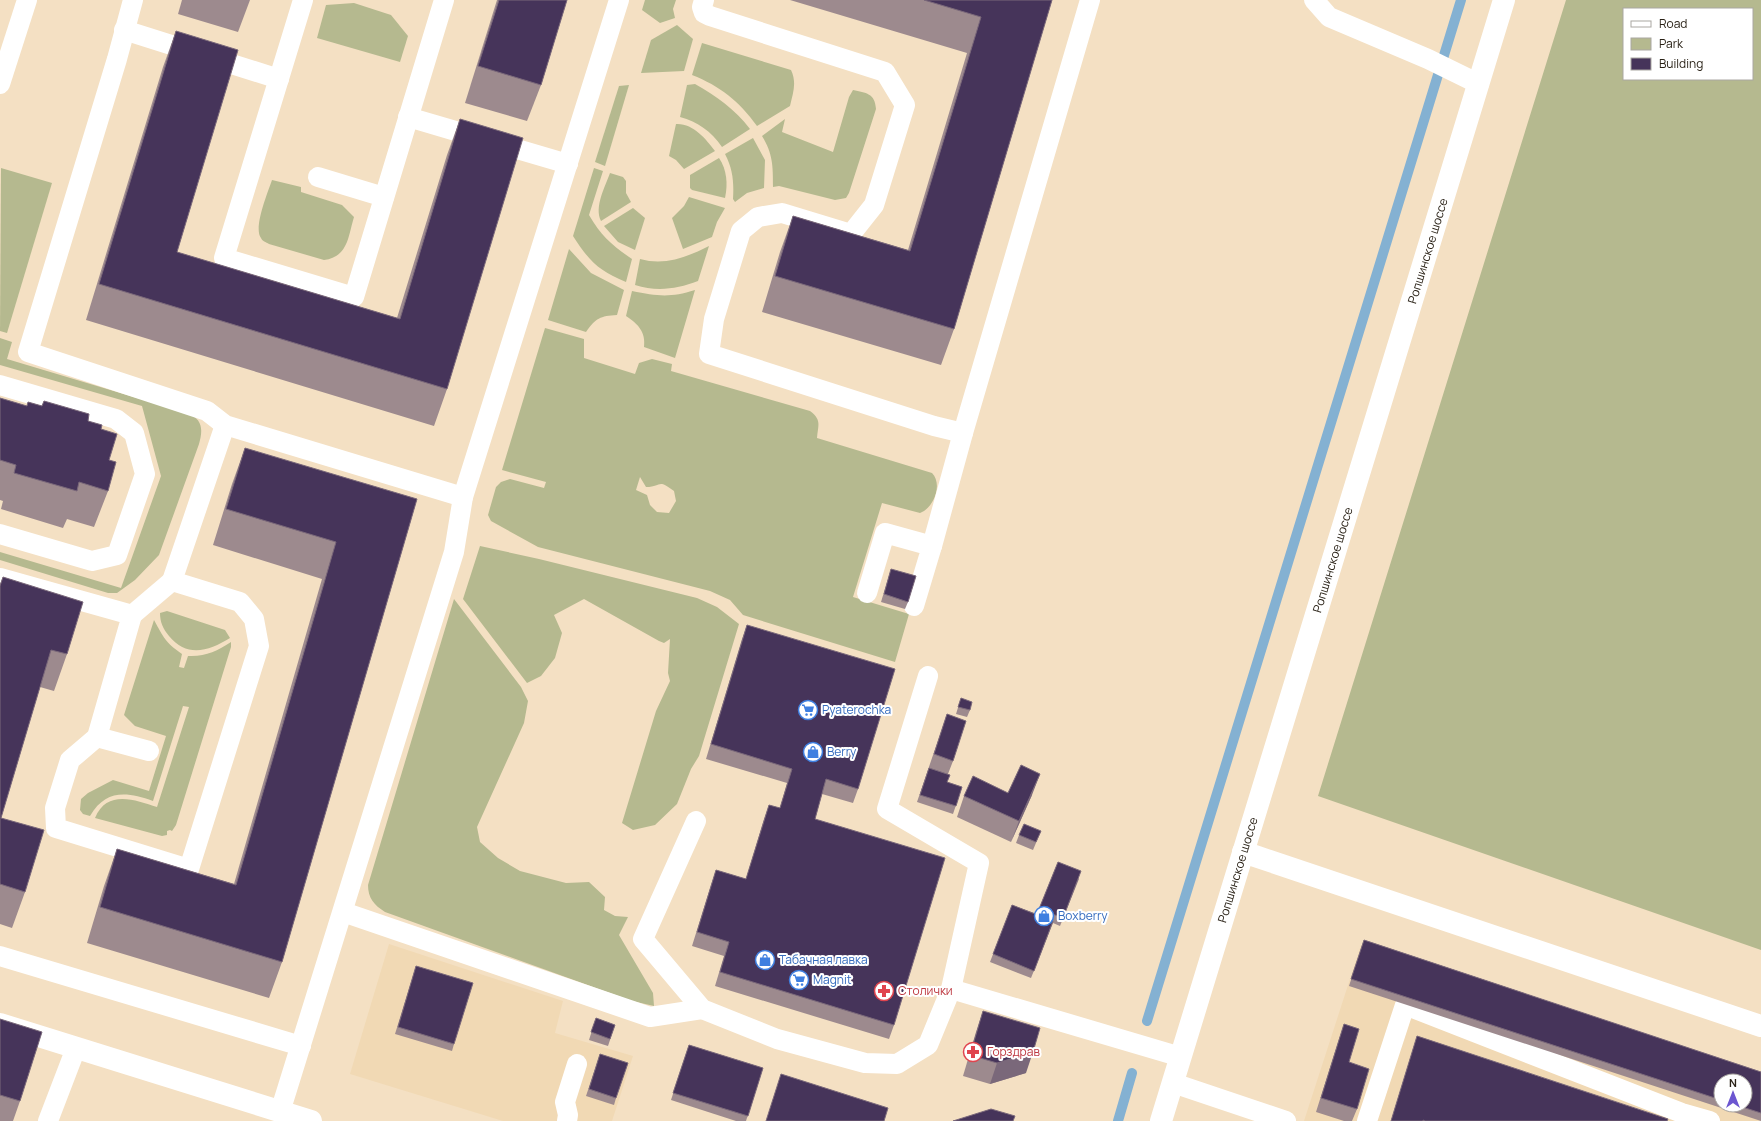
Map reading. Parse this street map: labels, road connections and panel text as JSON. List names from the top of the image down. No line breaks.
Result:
{"streets":{"main road":["Ропшинское шоссе"]},"places":{"supermarket":["Pyaterochka","Magnit"],"shop":["Berry","Boxberry","Табачная лавка"],"pharmacy":["Столички","Горздрав"]},"legend":["Road","Park","Building"],"north":"top"}
